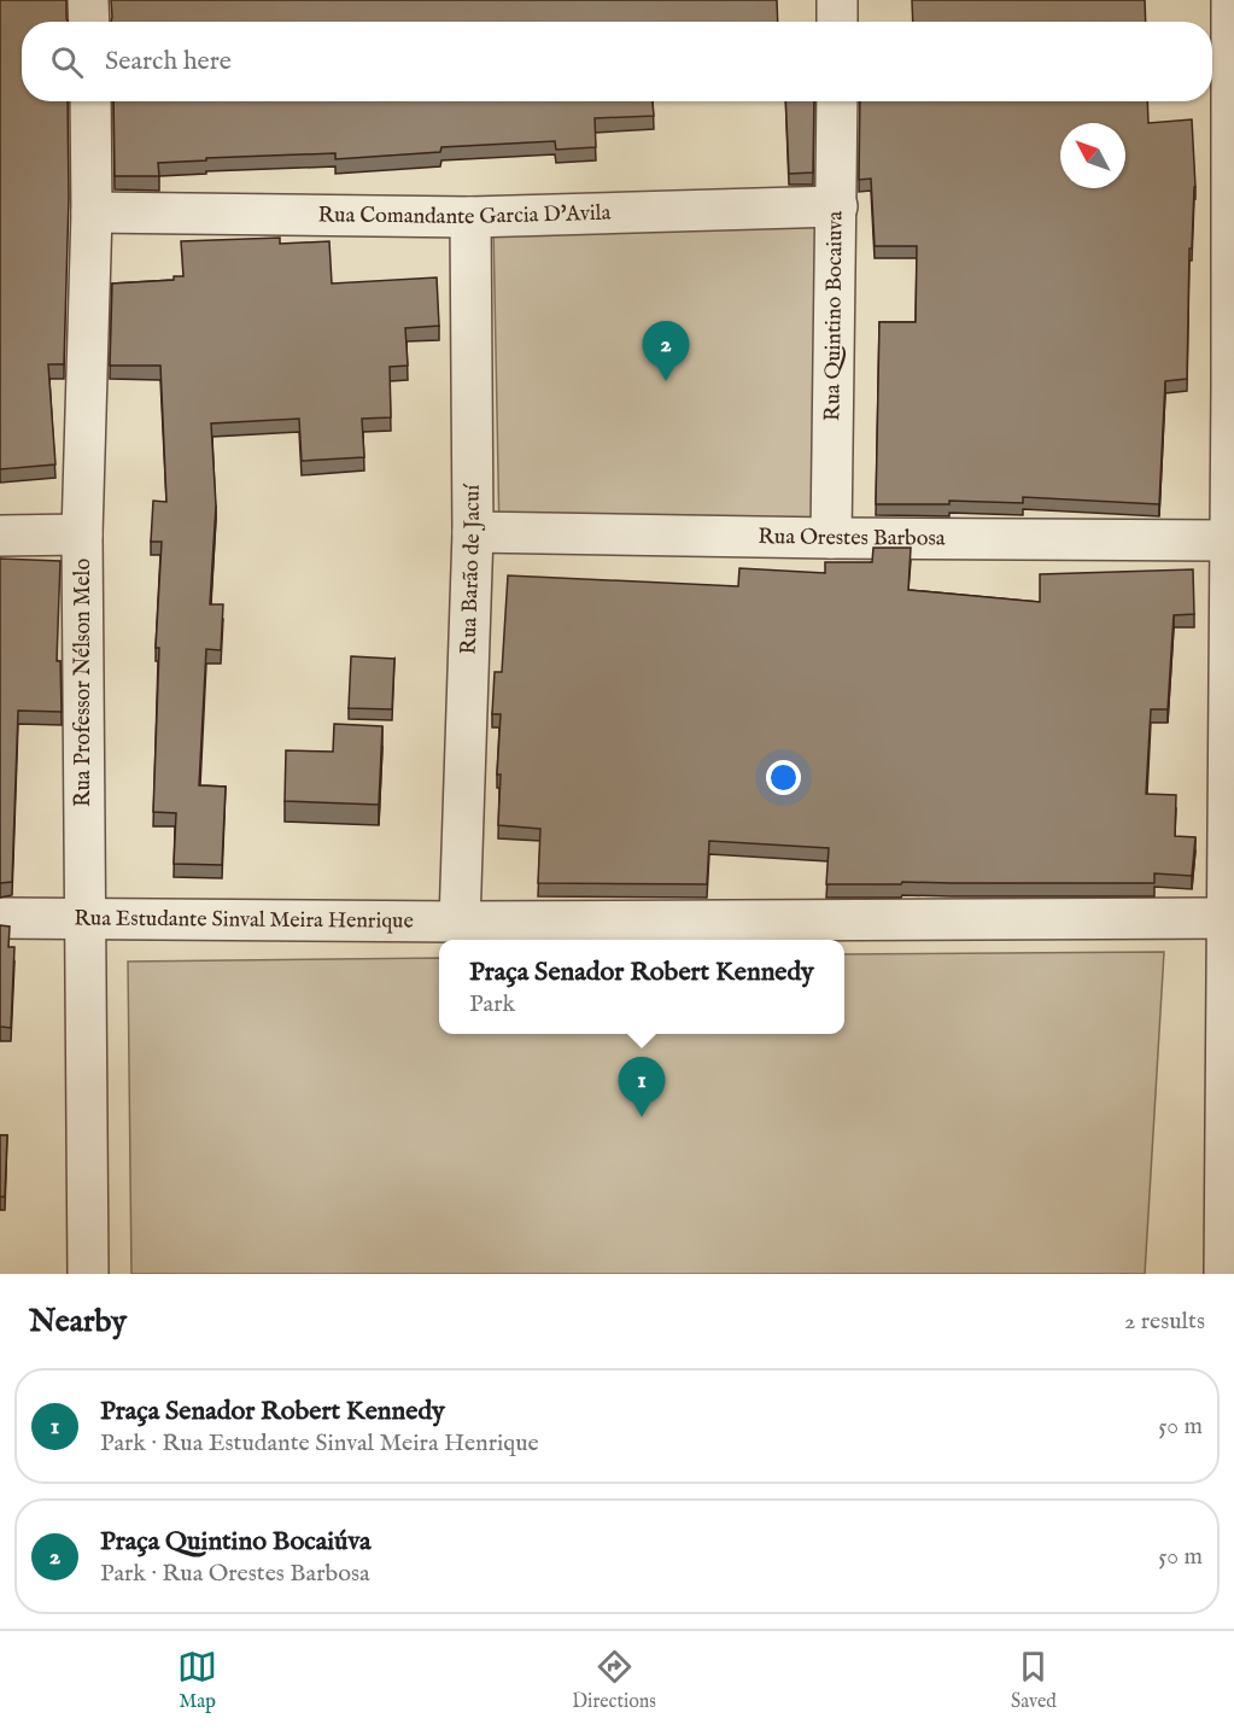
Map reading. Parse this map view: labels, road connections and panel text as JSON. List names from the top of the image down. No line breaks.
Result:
{"streets":{"street":["Rua Comandante Garcia D'Avila","Rua Quintino Bocaiuva","Rua Orestes Barbosa","Rua Barão de Jacuí","Rua Professor Nélson Melo","Rua Estudante Sinval Meira Henrique"]},"crossings":[["Rua Comandante Garcia D'Avila","Rua Quintino Bocaiuva"],["Rua Comandante Garcia D'Avila","Rua Barão de Jacuí"],["Rua Comandante Garcia D'Avila","Rua Professor Nélson Melo"],["Rua Quintino Bocaiuva","Rua Orestes Barbosa"],["Rua Orestes Barbosa","Rua Barão de Jacuí"],["Rua Barão de Jacuí","Rua Estudante Sinval Meira Henrique"],["Rua Professor Nélson Melo","Rua Estudante Sinval Meira Henrique"]],"north":"top left","page":{"search":"Search here","pins":["2","1"],"popup":["Praça Senador Robert Kennedy","Park"],"heading":["Nearby","2 results"],"list":[{"mark":"1","name":"Praça Senador Robert Kennedy","note":"Park · Rua Estudante Sinval Meira Henrique","value":"50 m"},{"mark":"2","name":"Praça Quintino Bocaiúva","note":"Park · Rua Orestes Barbosa","value":"50 m"}],"nav":["Map","Directions","Saved"]}}
